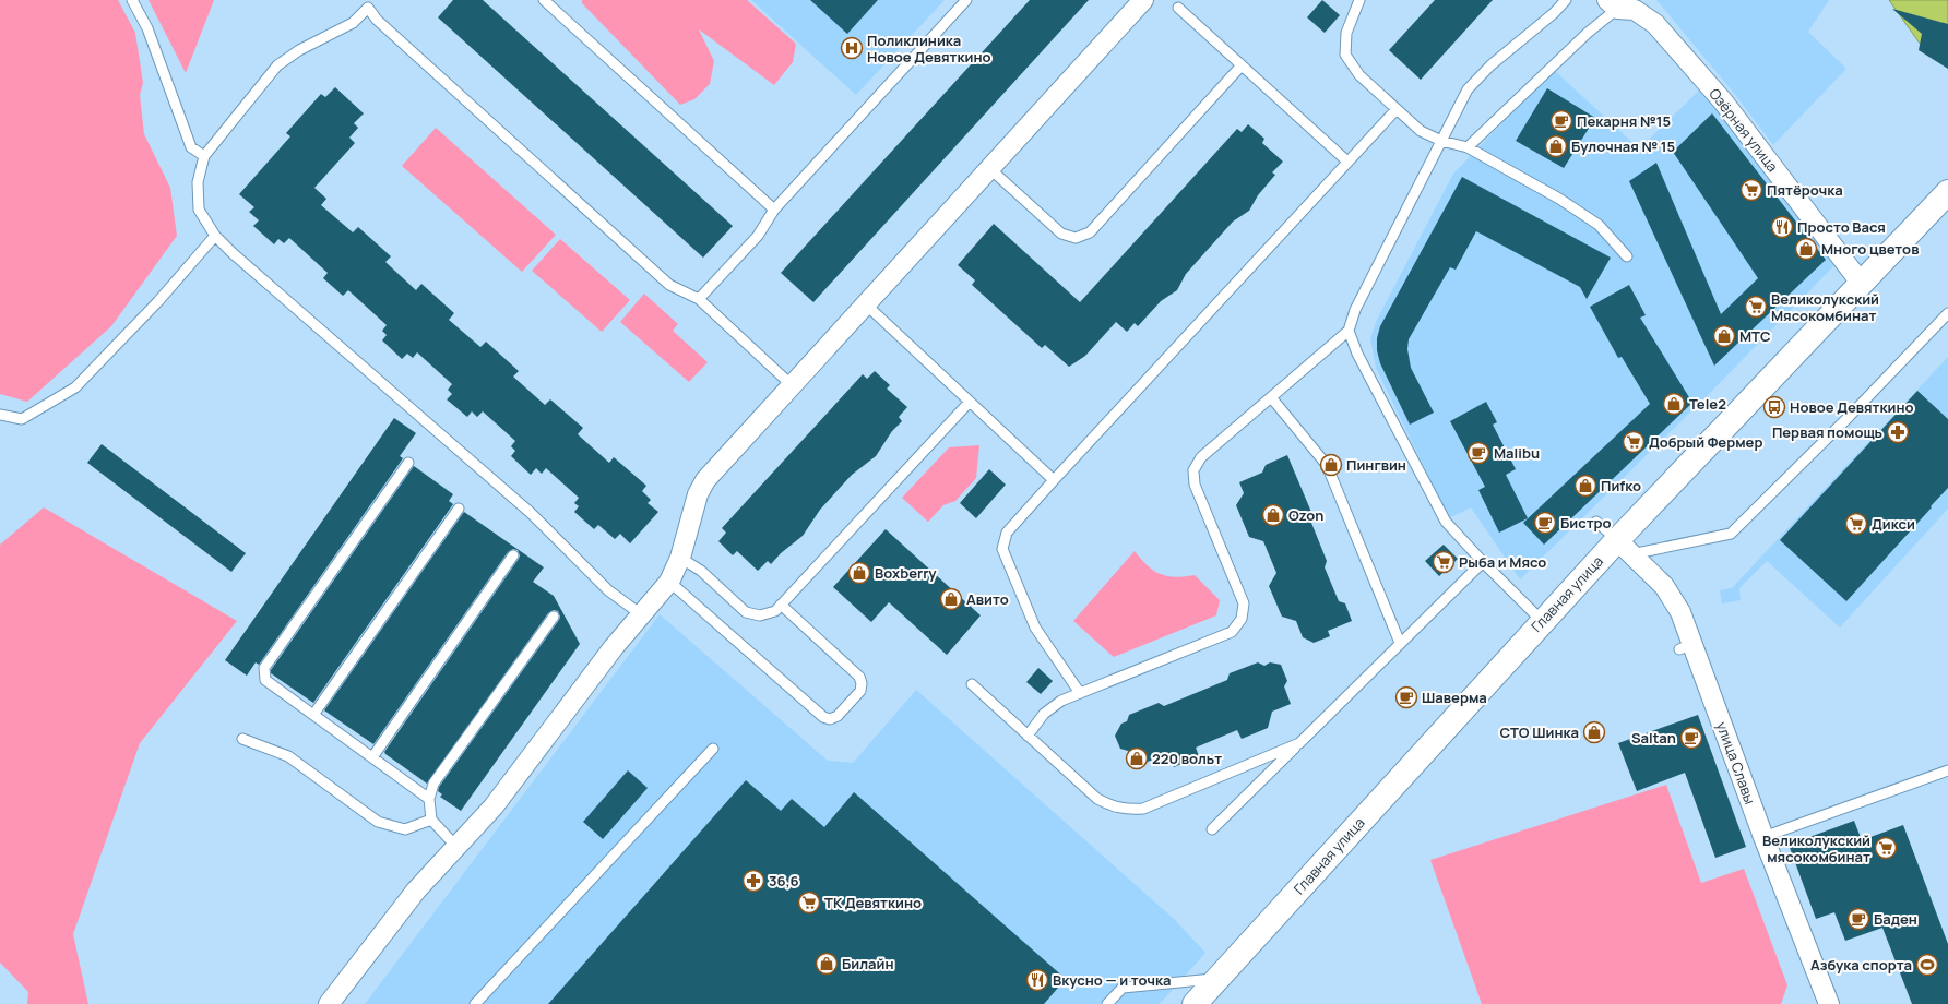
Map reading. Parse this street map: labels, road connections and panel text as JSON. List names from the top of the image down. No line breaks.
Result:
{"streets":{"main road":["Главная улица"],"street":["Озёрная улица","улица Славы"]},"crossings":[["Озёрная улица","Главная улица"],["Главная улица","улица Славы"]],"places":{"hospital":["Поликлиника Новое Девяткино"],"cafe":["Пекарня №15","Malibu","Бистро","Шаверма","Saltan","Баден"],"shop":["Булочная № 15","Много цветов","МТС","Tele2","Пингвин","Пиfко","Ozon","Boxberry","Авито","СТО Шинка","220 вольт","Билайн"],"supermarket":["Пятёрочка","Великолукский Мясокомбинат","Добрый Фермер","Дикси","Рыба и Мясо","Великолукский мясокомбинат","ТК Девяткино"],"restaurant":["Просто Вася","Вкусно — и точка"],"bus stop":["Новое Девяткино"],"pharmacy":["Первая помощь","36,6"],"sports":["Азбука спорта"]}}
